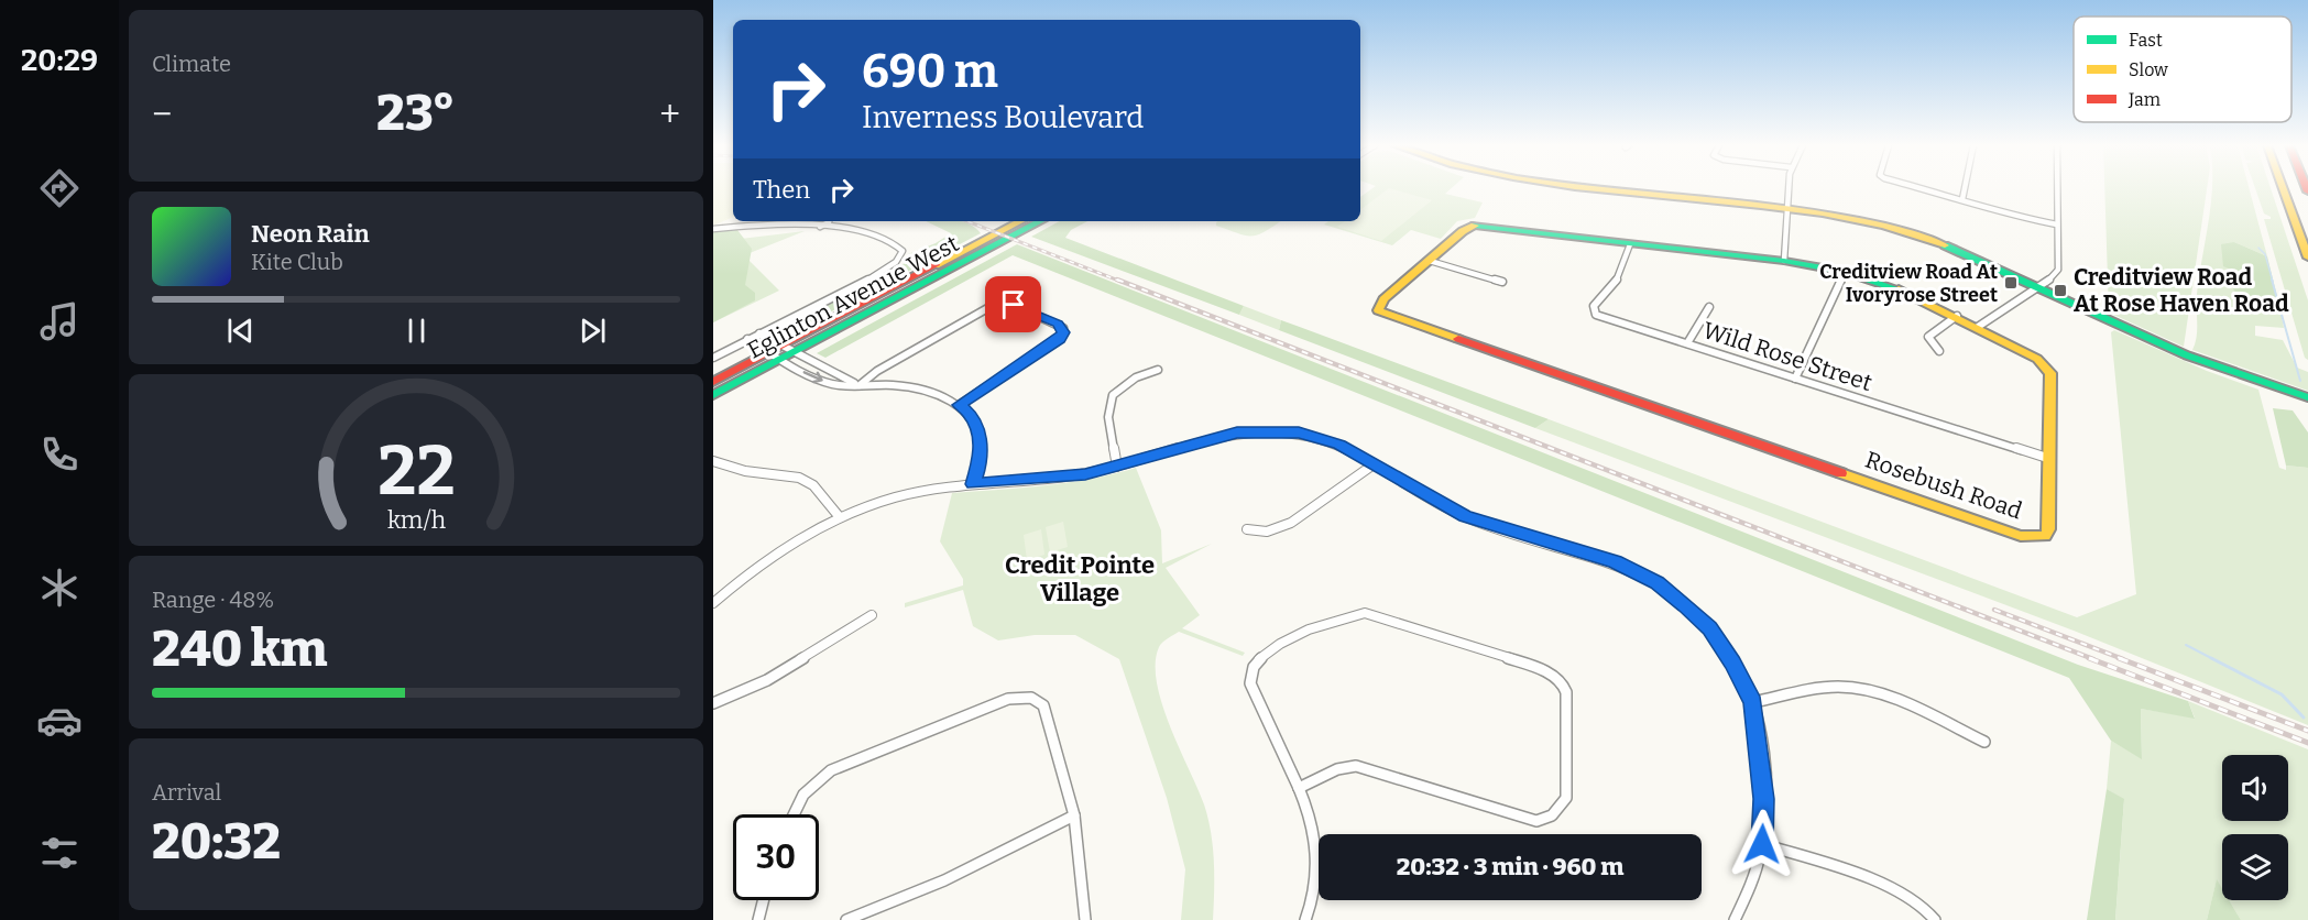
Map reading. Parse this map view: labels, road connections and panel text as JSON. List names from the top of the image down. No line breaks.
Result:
{"streets":{"main road":["Eglinton Avenue West","Rosebush Road"],"street":["Wild Rose Street"]},"crossings":[["Wild Rose Street","Rosebush Road"]],"districts":["Credit Pointe Village"],"places":{"transit":["Creditview Road At Ivoryrose Street","Creditview Road At Rose Haven Road"]},"legend":["Fast","Slow","Jam"],"page":{"tabs":"20:29","tile":["Climate",["Range · 48%","240 km"],["Arrival","20:32"]],"turn":["690 m","Inverness Boulevard"],"heat":["−","23°","+"],"then":"Then","song":["Neon Rain","Kite Club"],"limit":"30","trip":"20:32 · 3 min · 960 m","gauge":["22","km/h"]}}
